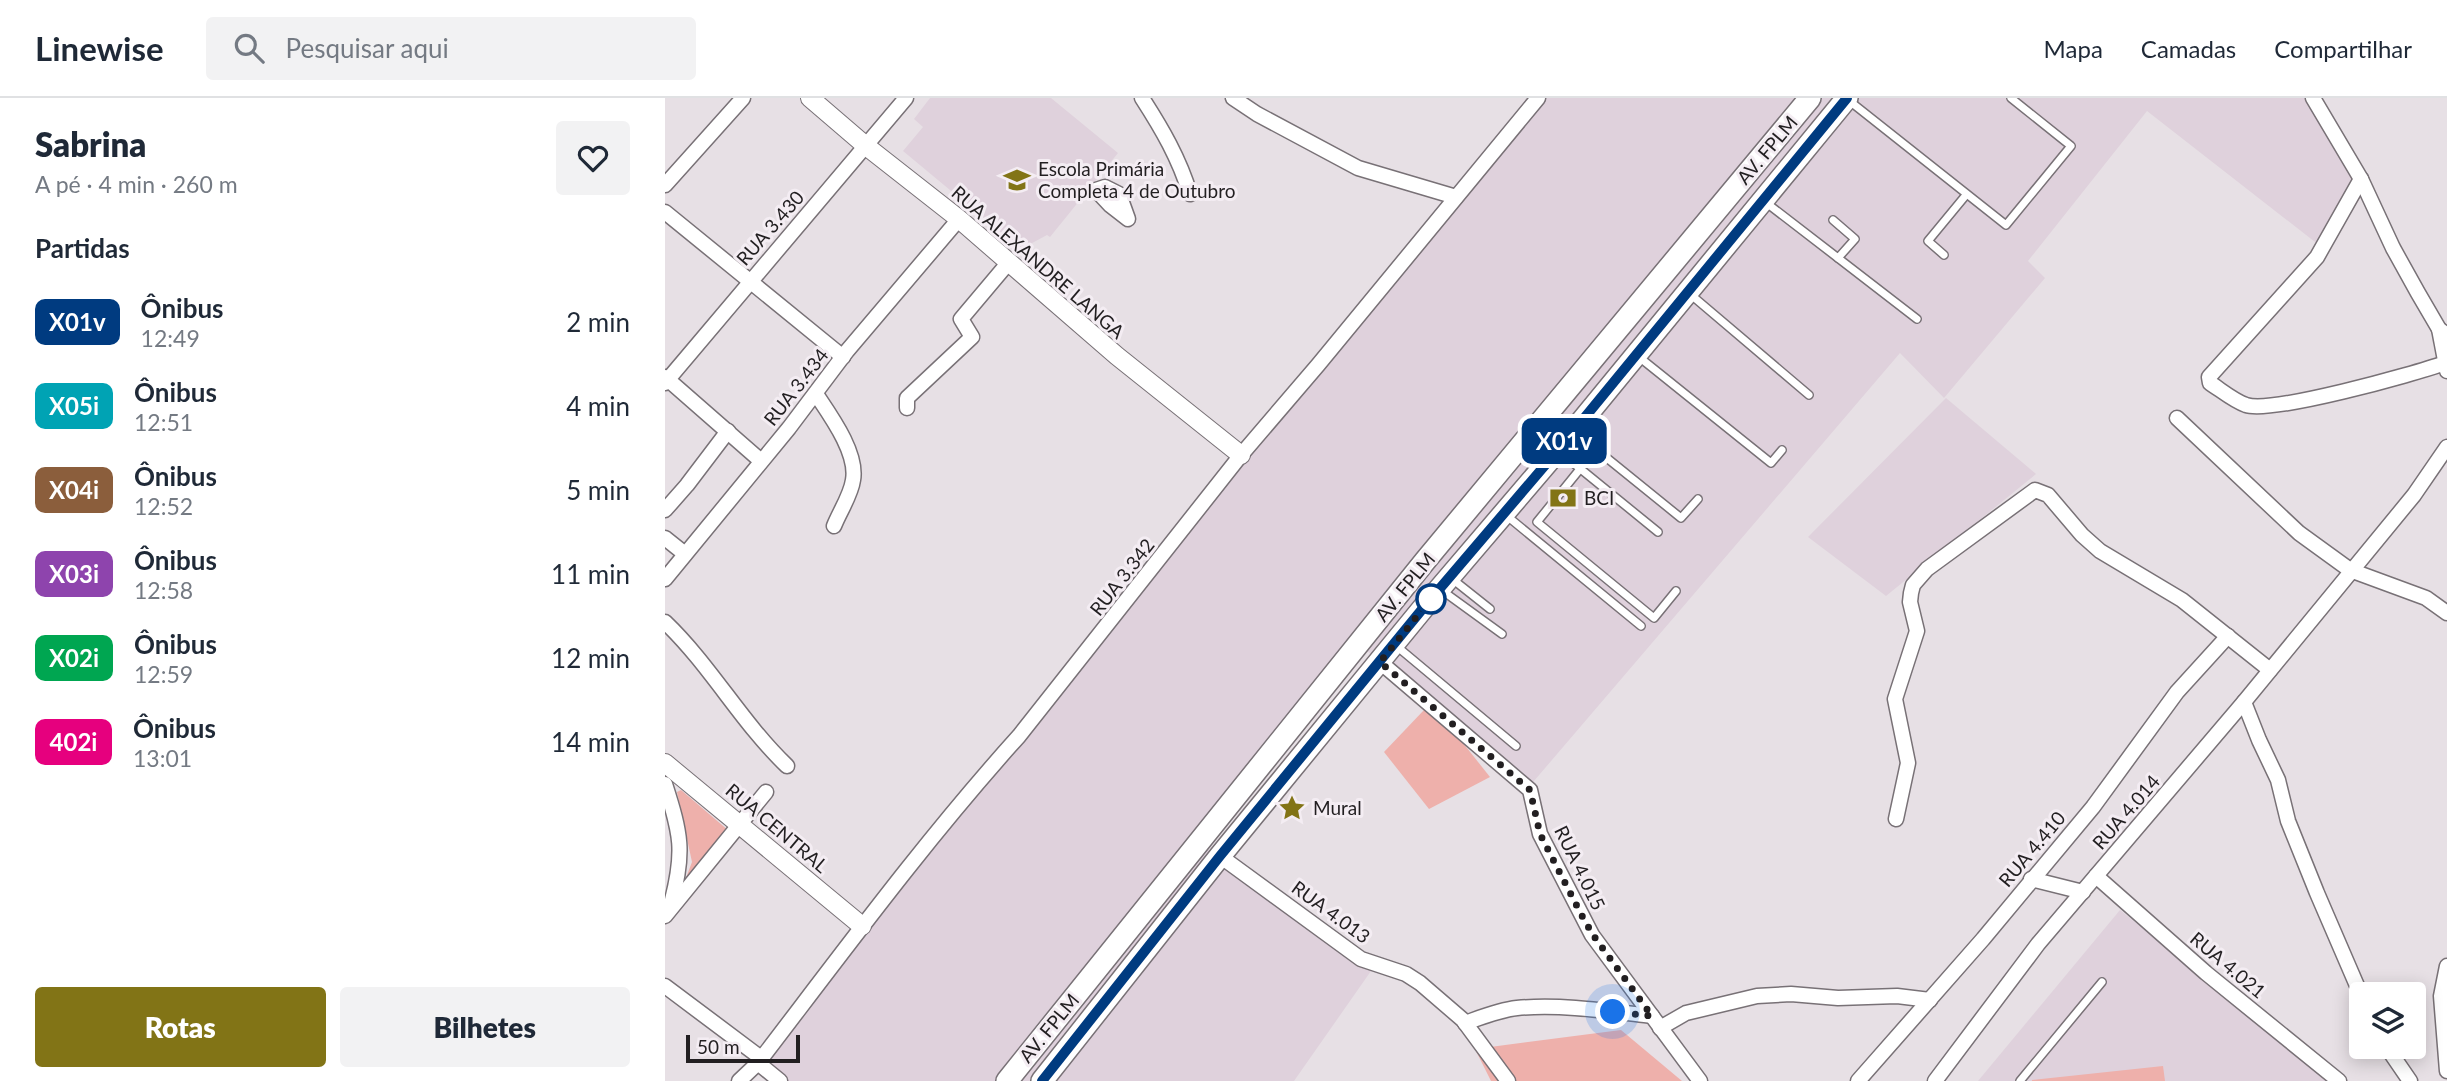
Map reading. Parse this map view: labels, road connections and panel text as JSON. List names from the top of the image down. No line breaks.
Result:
{"streets":{"main road":["AV. FPLM"],"street":["RUA 3.430","RUA ALEXANDRE LANGA","RUA 3.434","RUA 3.342","RUA 4.014","RUA CENTRAL","RUA 4.410","RUA 4.015","RUA 4.013","RUA 4.021"]},"crossings":[["AV. FPLM","RUA 4.015"],["AV. FPLM","RUA 4.013"],["RUA 3.430","RUA ALEXANDRE LANGA"],["RUA ALEXANDRE LANGA","RUA 3.434"],["RUA ALEXANDRE LANGA","RUA 3.342"],["RUA 3.342","RUA CENTRAL"],["RUA 4.014","RUA 4.021"]],"places":{"school or university":["Escola Primária Completa 4 de Outubro"],"bank":["BCI"],"place":["Mural"]},"lines":["bus line X01v"],"scale_bar":"50 m","page":{"header":"Linewise","search":"Pesquisar aqui","nav":["Mapa","Camadas","Compartilhar"],"heading":[["Sabrina","A pé · 4 min · 260 m"],"Partidas"],"on_map":"X01v","list":[{"mark":"X01v","name":"Ônibus","note":"12:49","value":"2 min"},{"mark":"X05i","name":"Ônibus","note":"12:51","value":"4 min"},{"mark":"X04i","name":"Ônibus","note":"12:52","value":"5 min"},{"mark":"X03i","name":"Ônibus","note":"12:58","value":"11 min"},{"mark":"X02i","name":"Ônibus","note":"12:59","value":"12 min"},{"mark":"402i","name":"Ônibus","note":"13:01","value":"14 min"}],"buttons":["Rotas","Bilhetes"],"scale":"50 m"}}
